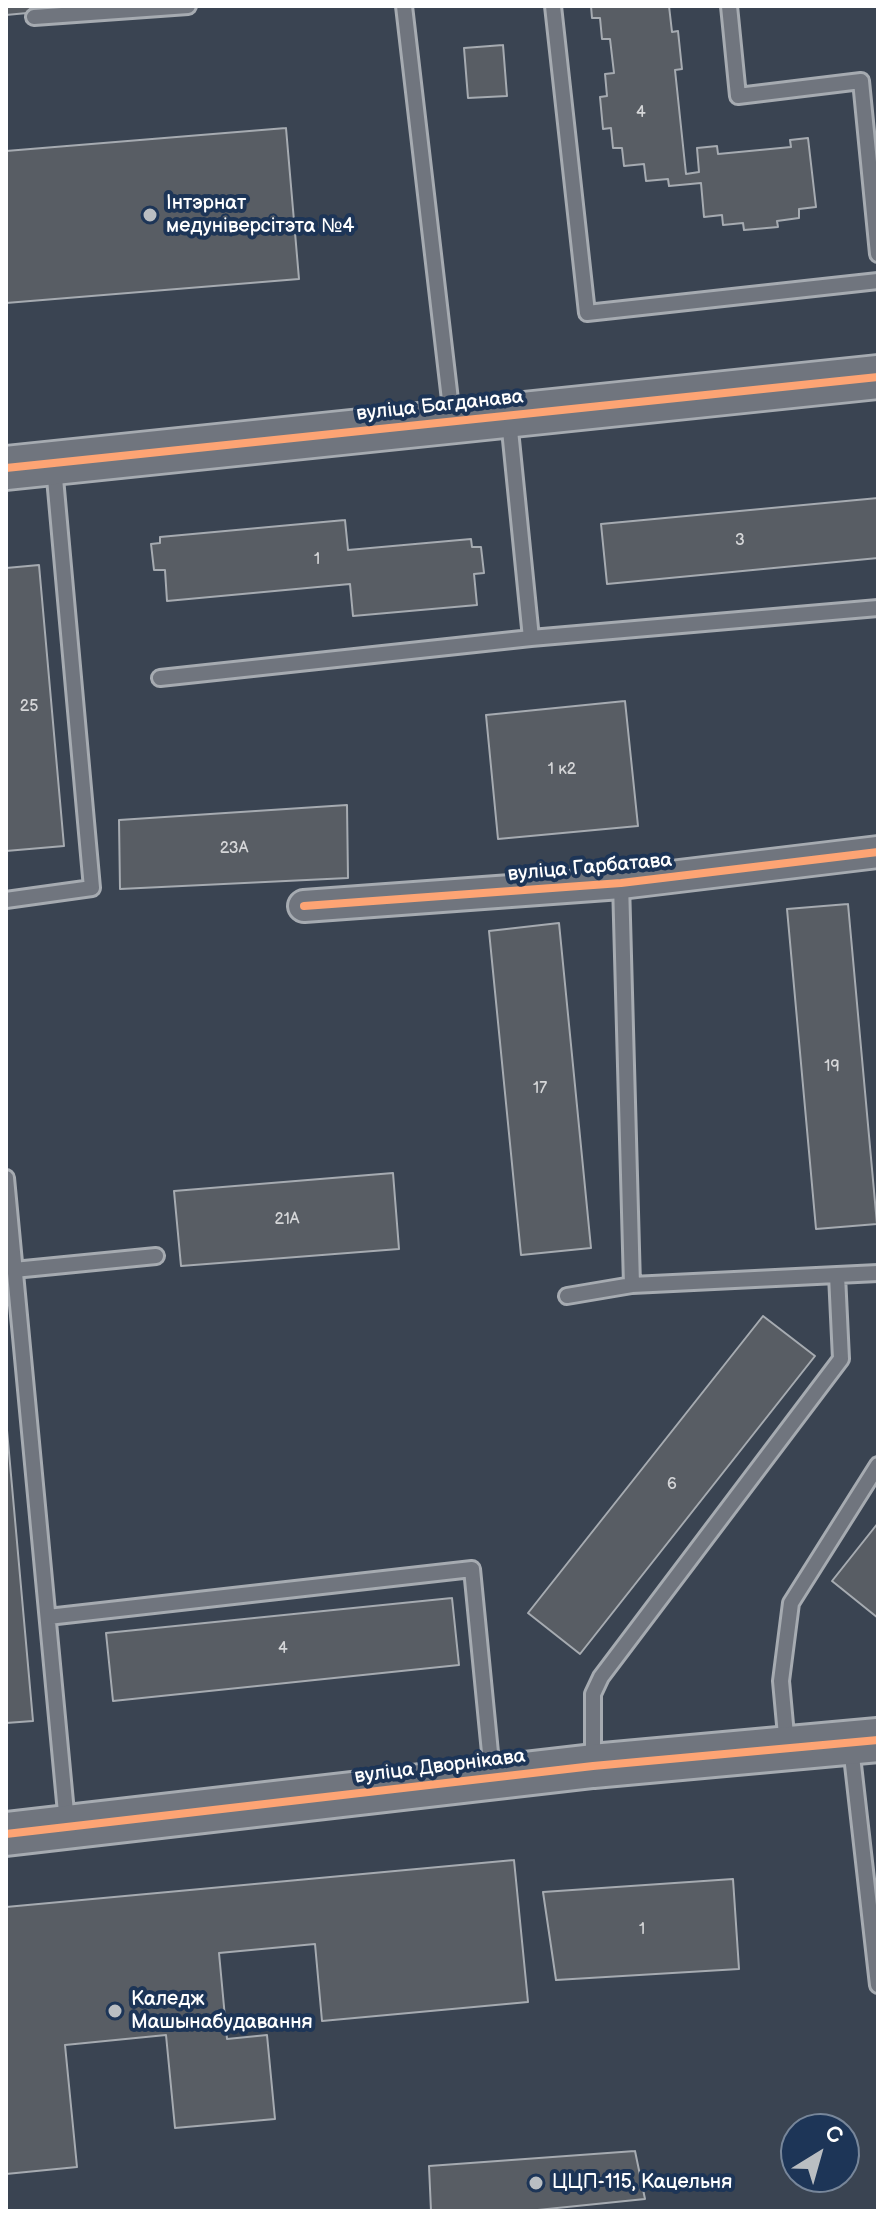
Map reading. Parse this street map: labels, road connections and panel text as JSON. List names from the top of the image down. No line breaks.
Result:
{"streets":{"street":["вуліца Багданава","вуліца Гарбатава","вуліца Дворнікава"]},"places":["Інтэрнат медуніверсітэта №4","Каледж Машынабудавання","ЦЦП-115, Кацельня"],"house_numbers":["4","3","1","25","1 к2","23А","19","17","21А","6","4","1"],"north":"top right"}
